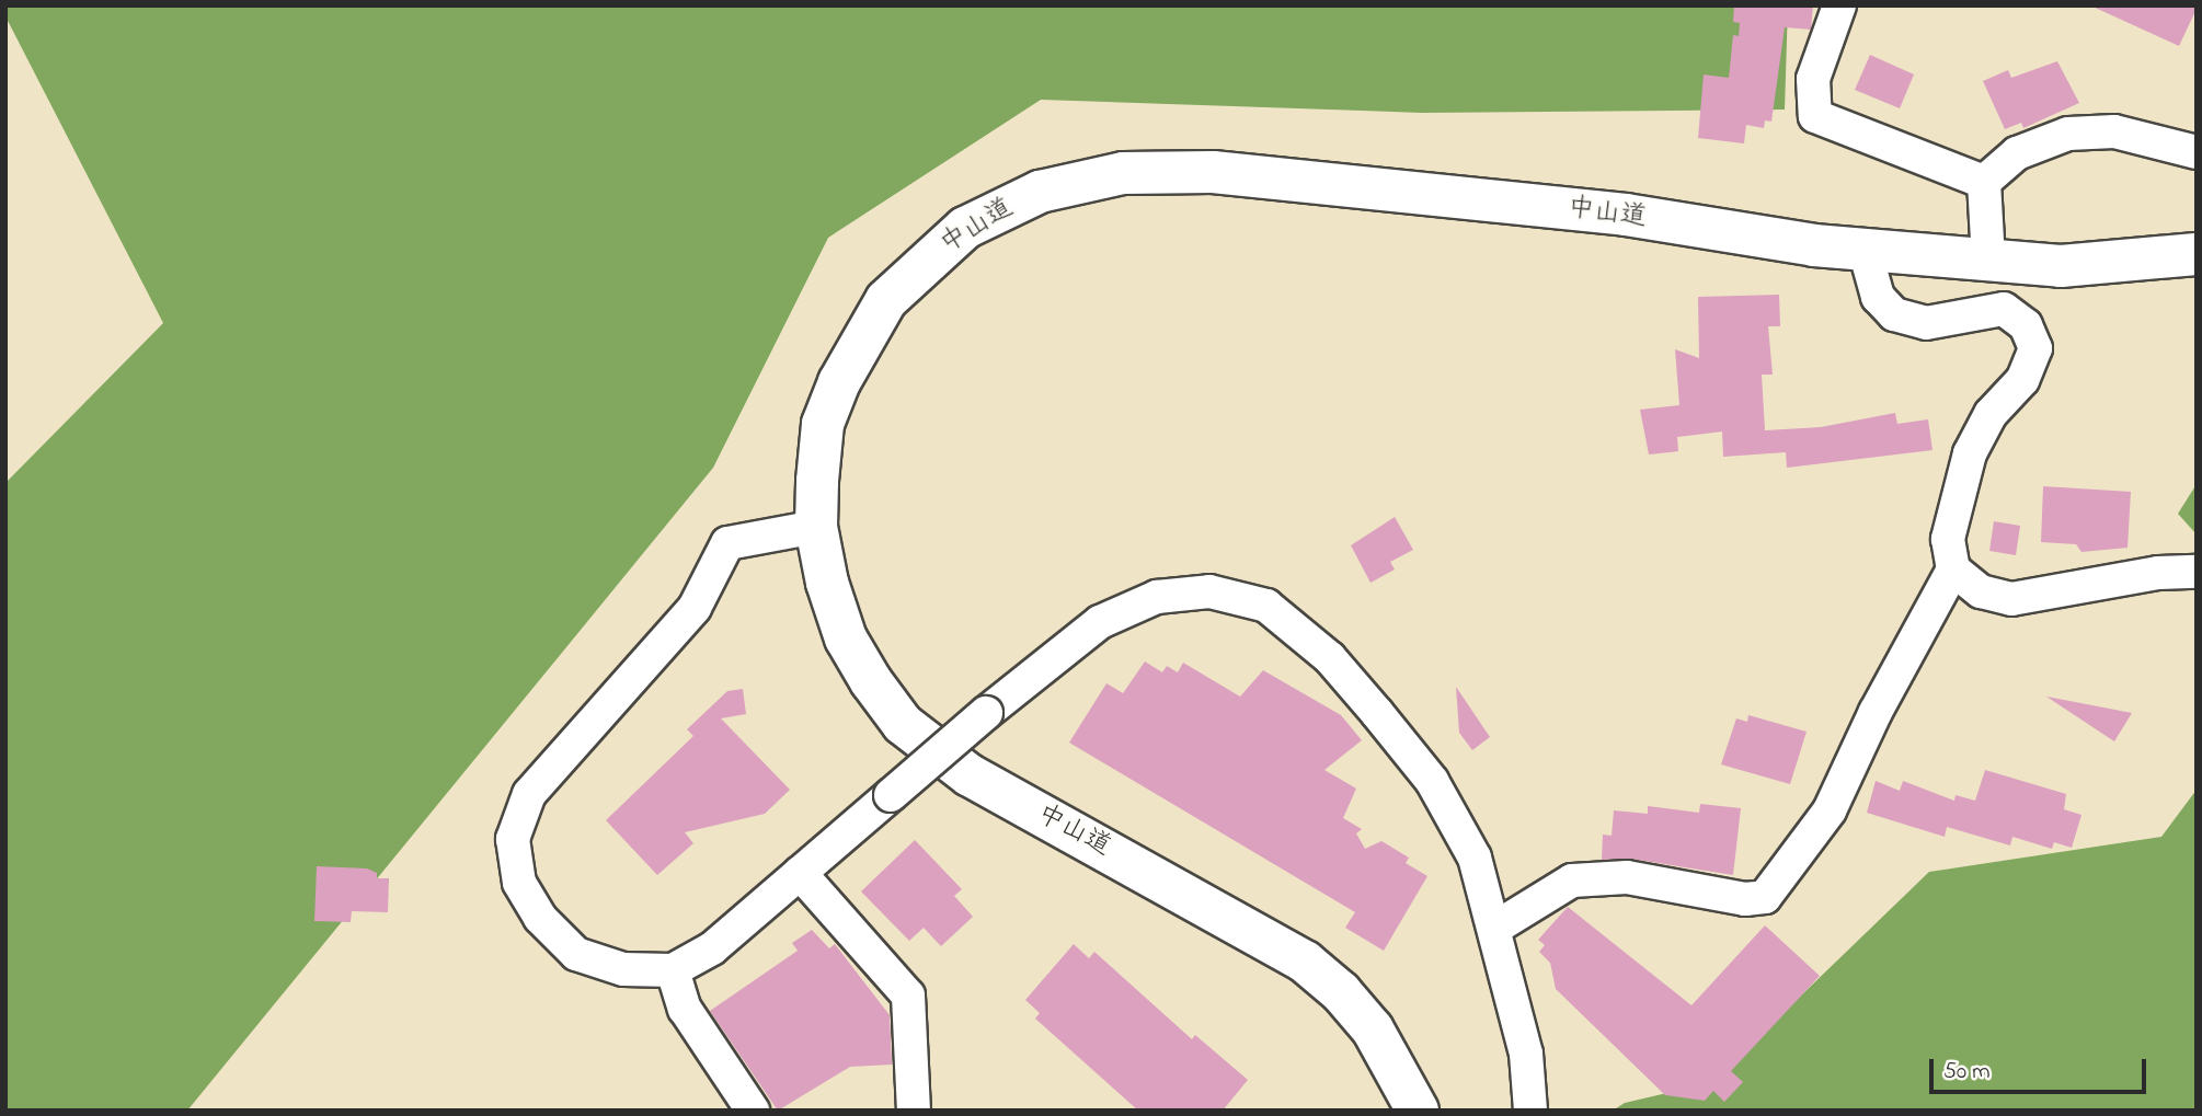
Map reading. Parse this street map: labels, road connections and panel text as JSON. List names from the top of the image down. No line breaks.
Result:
{"streets":{"highway":["中山道"]},"scale_bar":"50 m"}
